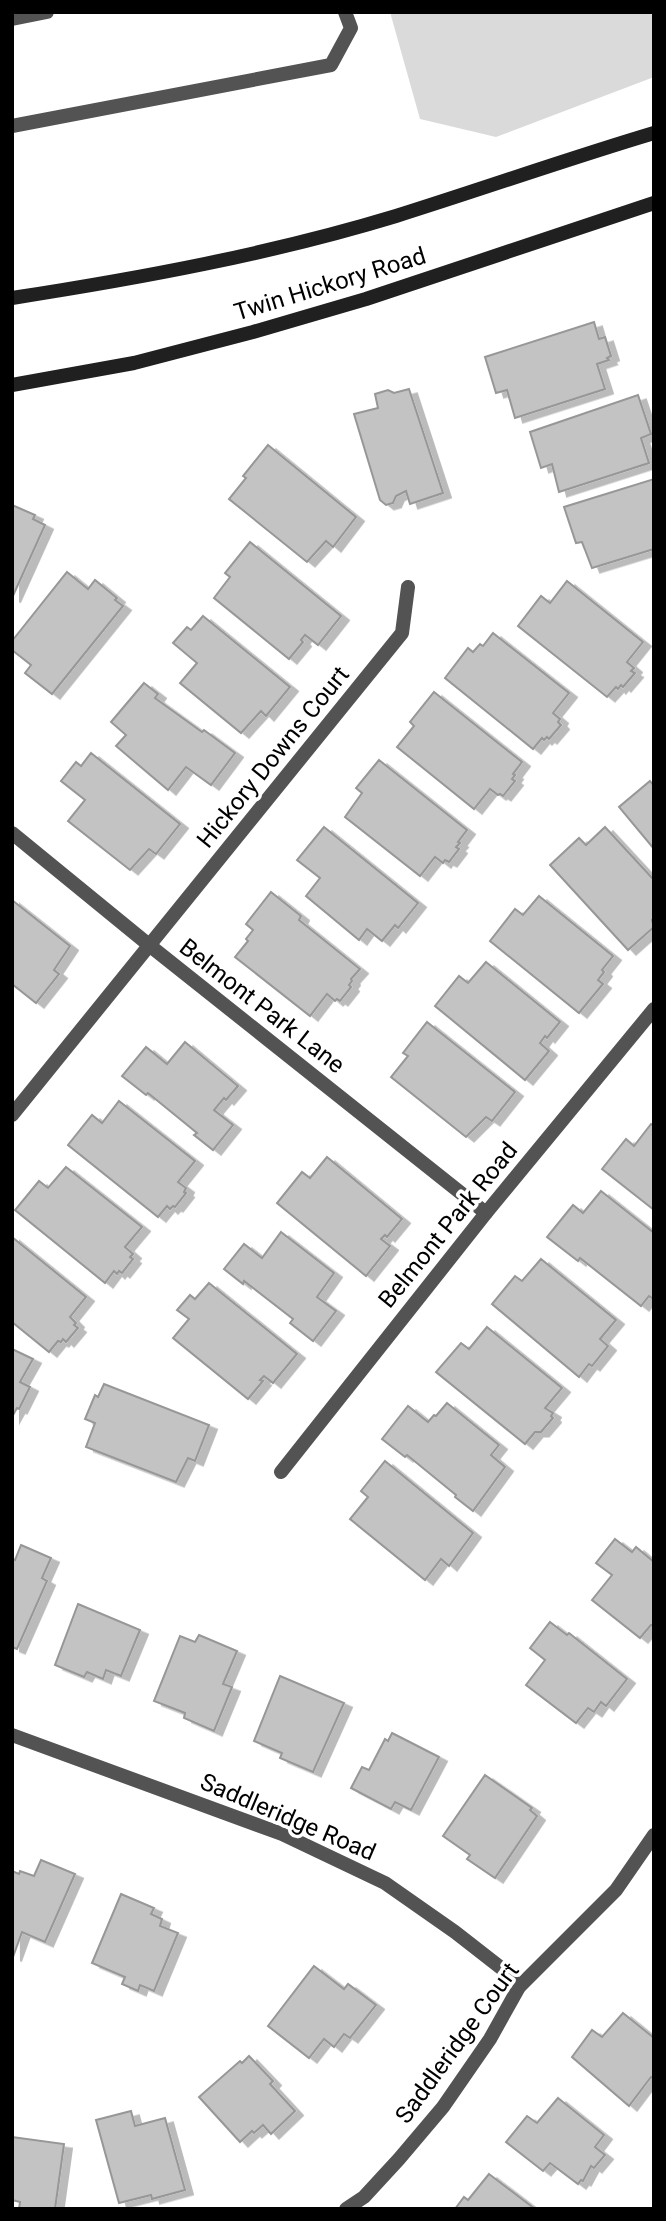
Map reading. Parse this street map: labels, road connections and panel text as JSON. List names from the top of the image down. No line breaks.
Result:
{"streets":{"main road":["Twin Hickory Road"],"street":["Hickory Downs Court","Belmont Park Lane","Belmont Park Road","Saddleridge Road","Saddleridge Court"]},"crossings":[["Hickory Downs Court","Belmont Park Lane"],["Belmont Park Lane","Belmont Park Road"],["Saddleridge Road","Saddleridge Court"]]}
